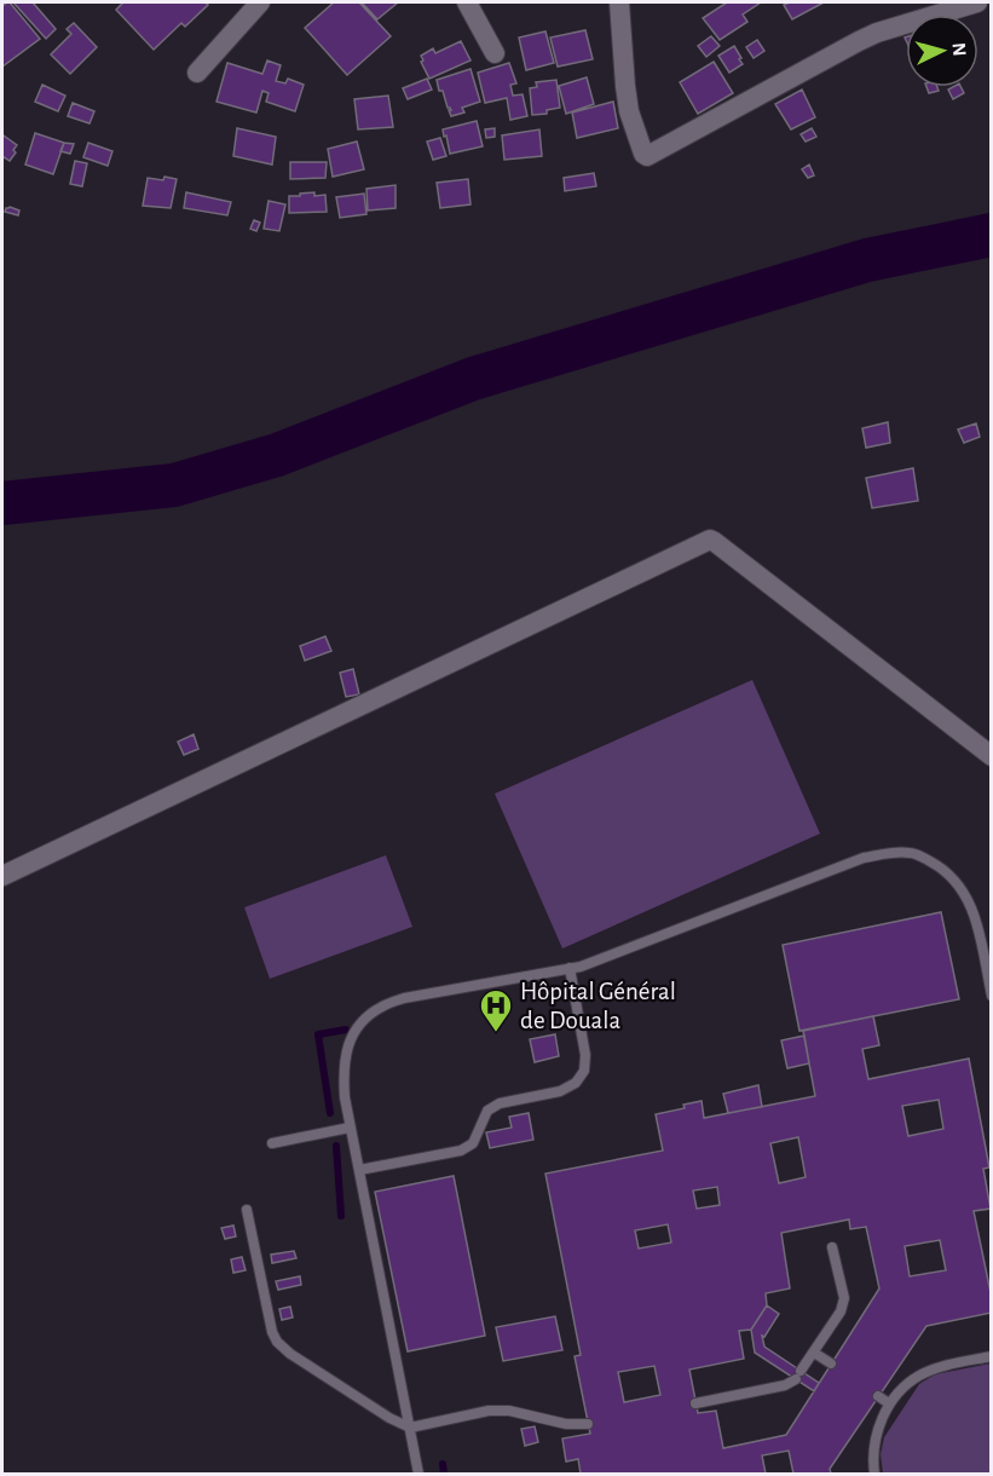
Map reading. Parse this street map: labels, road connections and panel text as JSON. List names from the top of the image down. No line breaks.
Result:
{"places":{"hospital":["Hôpital Général de Douala"]},"north":"right"}
